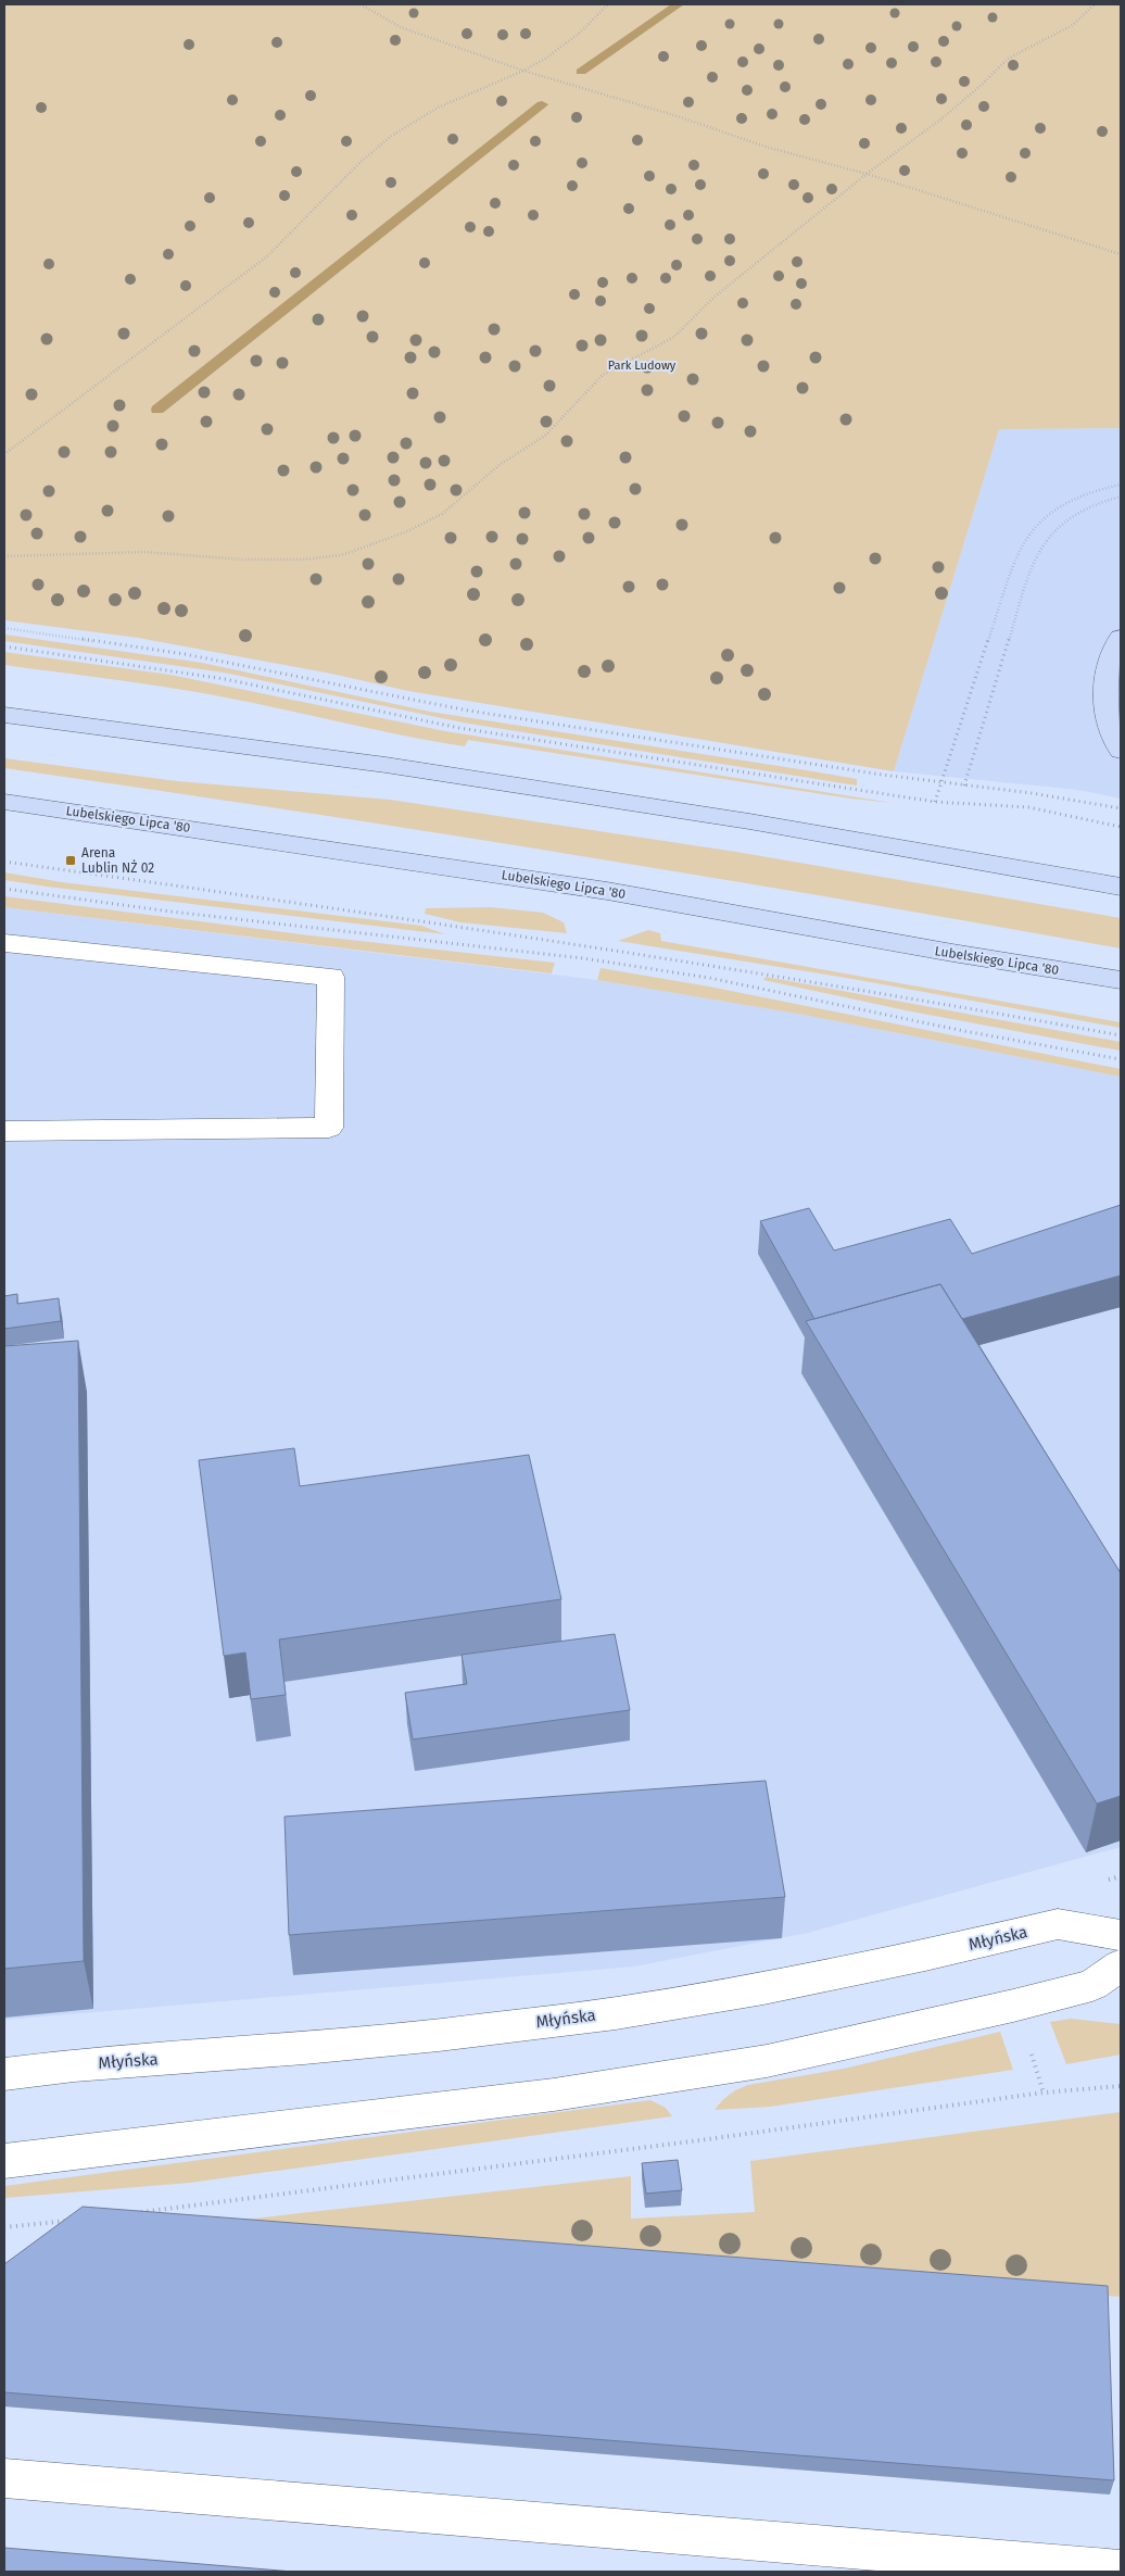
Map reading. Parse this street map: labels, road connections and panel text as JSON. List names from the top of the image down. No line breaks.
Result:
{"streets":{"main road":["Lubelskiego Lipca '80"],"street":["Młyńska"]},"parks":["Park Ludowy"],"places":{"transit":["Arena Lublin NŻ 02"]}}
